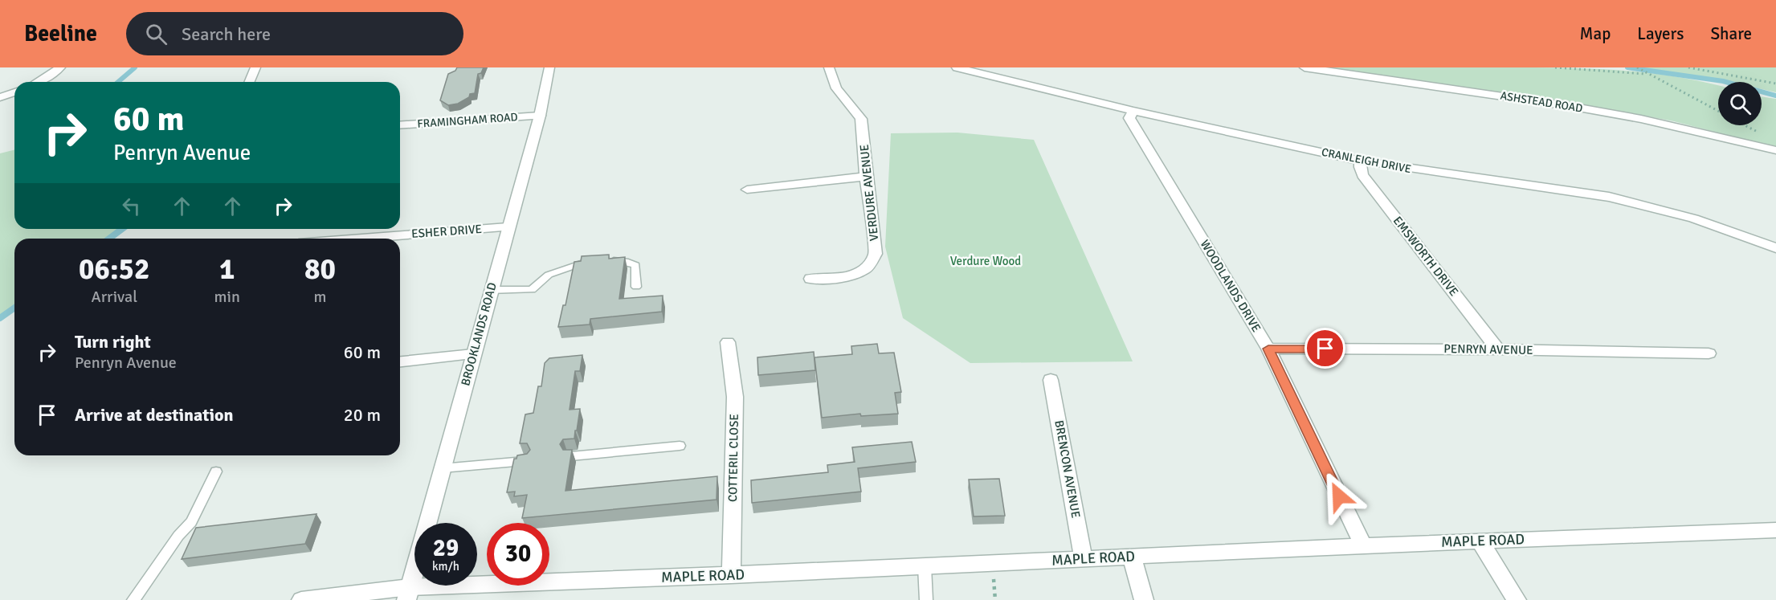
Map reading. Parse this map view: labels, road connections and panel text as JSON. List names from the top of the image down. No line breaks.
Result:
{"streets":{"street":["ASHSTEAD ROAD","FRAMINGHAM ROAD","CRANLEIGH DRIVE","VERDURE AVENUE","ESHER DRIVE","EMSWORTH DRIVE","WOODLANDS DRIVE","BROOKLANDS ROAD","PENRYN AVENUE","COTTERIL CLOSE","BRENCON AVENUE","MAPLE ROAD"]},"crossings":[["FRAMINGHAM ROAD","BROOKLANDS ROAD"],["CRANLEIGH DRIVE","EMSWORTH DRIVE"],["CRANLEIGH DRIVE","WOODLANDS DRIVE"],["ESHER DRIVE","BROOKLANDS ROAD"],["EMSWORTH DRIVE","PENRYN AVENUE"],["WOODLANDS DRIVE","PENRYN AVENUE"],["WOODLANDS DRIVE","MAPLE ROAD"],["BROOKLANDS ROAD","MAPLE ROAD"],["COTTERIL CLOSE","MAPLE ROAD"],["BRENCON AVENUE","MAPLE ROAD"]],"parks":["Verdure Wood"],"page":{"header":"Beeline","search":"Search here","nav":["Map","Layers","Share"],"turn":["60 m","Penryn Avenue"],"eta":["06:52","Arrival","1","min","80","m"],"list":[{"name":"Turn right","note":"Penryn Avenue","value":"60 m"},{"name":"Arrive at destination","value":"20 m"}],"speed":"29 km/h","limit":"30"}}
